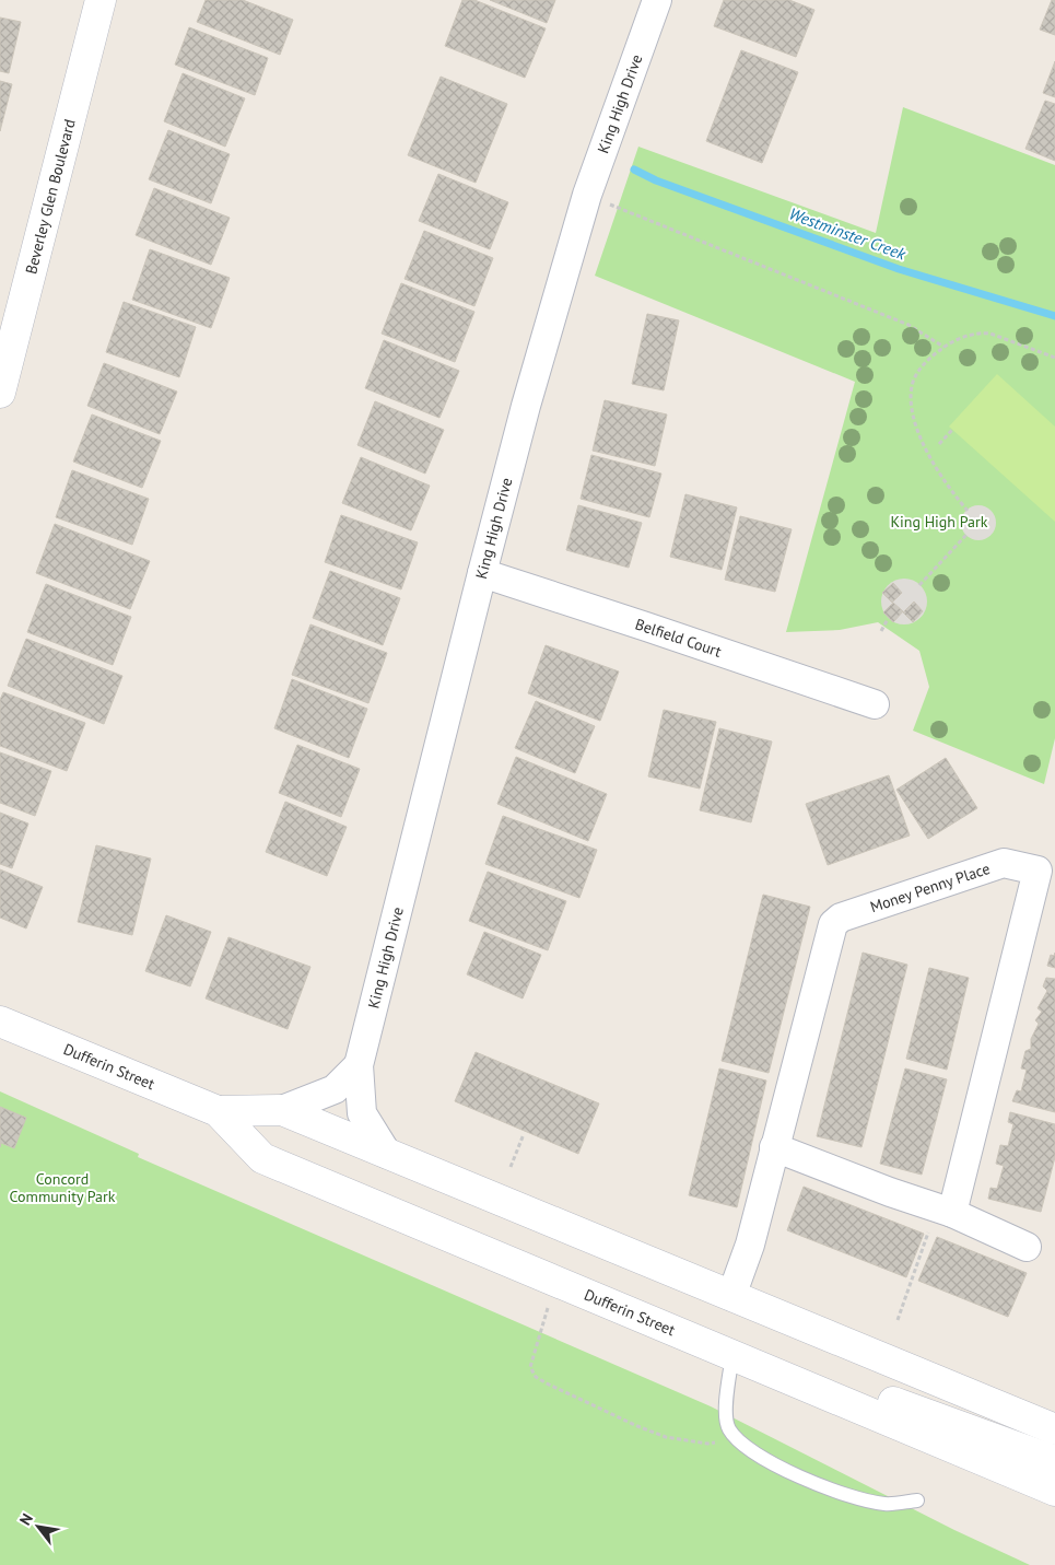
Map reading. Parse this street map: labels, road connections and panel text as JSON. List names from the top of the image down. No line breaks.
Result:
{"streets":{"main road":["Beverley Glen Boulevard","Dufferin Street"],"street":["King High Drive","Belfield Court","Money Penny Place"]},"crossings":[["King High Drive","Belfield Court"],["King High Drive","Dufferin Street"],["Money Penny Place","Dufferin Street"]],"water":["Westminster Creek"],"parks":["King High Park","Concord Community Park"],"north":"top left"}
